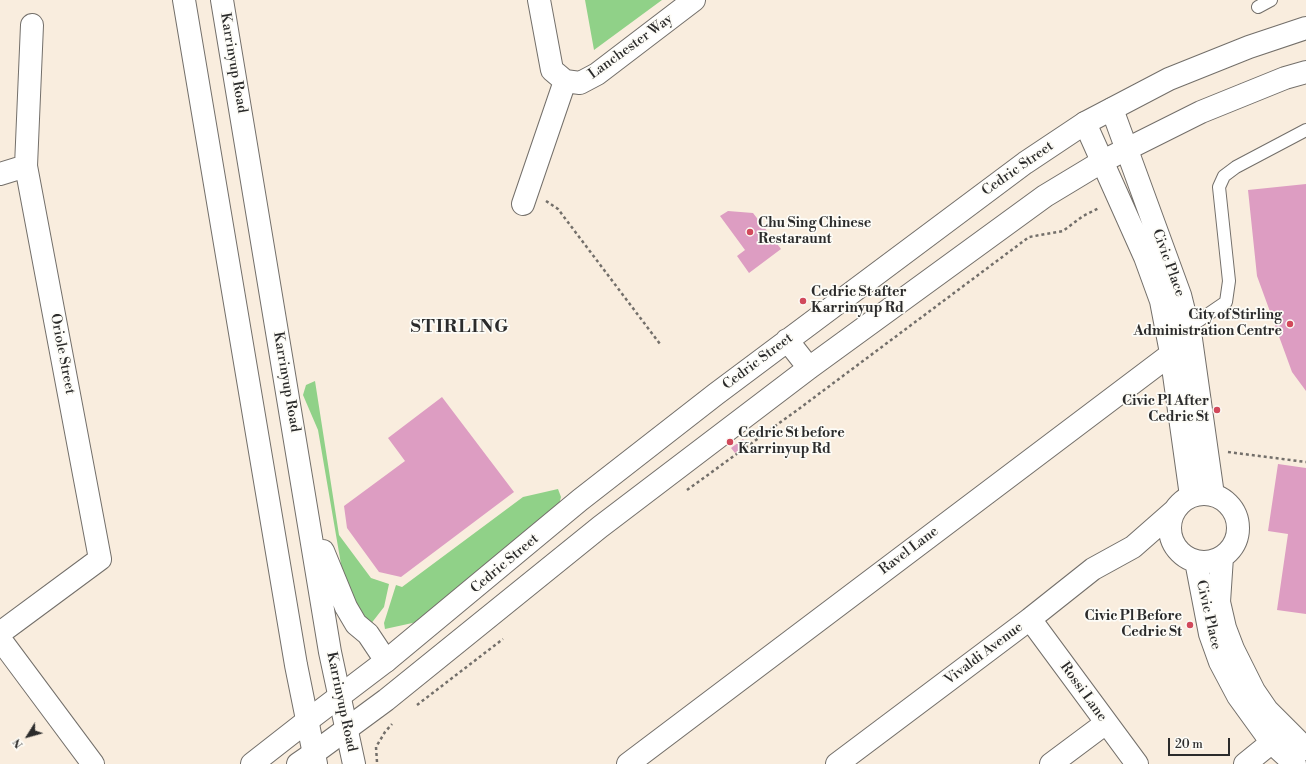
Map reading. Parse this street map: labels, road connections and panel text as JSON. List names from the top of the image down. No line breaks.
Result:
{"streets":{"main road":["Lanchester Way","Karrinyup Road","Cedric Street","Civic Place","Oriole Street","Ravel Lane","Vivaldi Avenue","Rossi Lane"]},"crossings":[["Karrinyup Road","Cedric Street"],["Cedric Street","Civic Place"],["Civic Place","Ravel Lane"],["Civic Place","Vivaldi Avenue"],["Vivaldi Avenue","Rossi Lane"]],"districts":["STIRLING"],"places":["Chu Sing Chinese Restaraunt","Cedric St after Karrinyup Rd","City of Stirling Administration Centre","Civic Pl After Cedric St","Cedric St before Karrinyup Rd","Civic Pl Before Cedric St"],"scale_bar":"20 m","north":"bottom left"}
